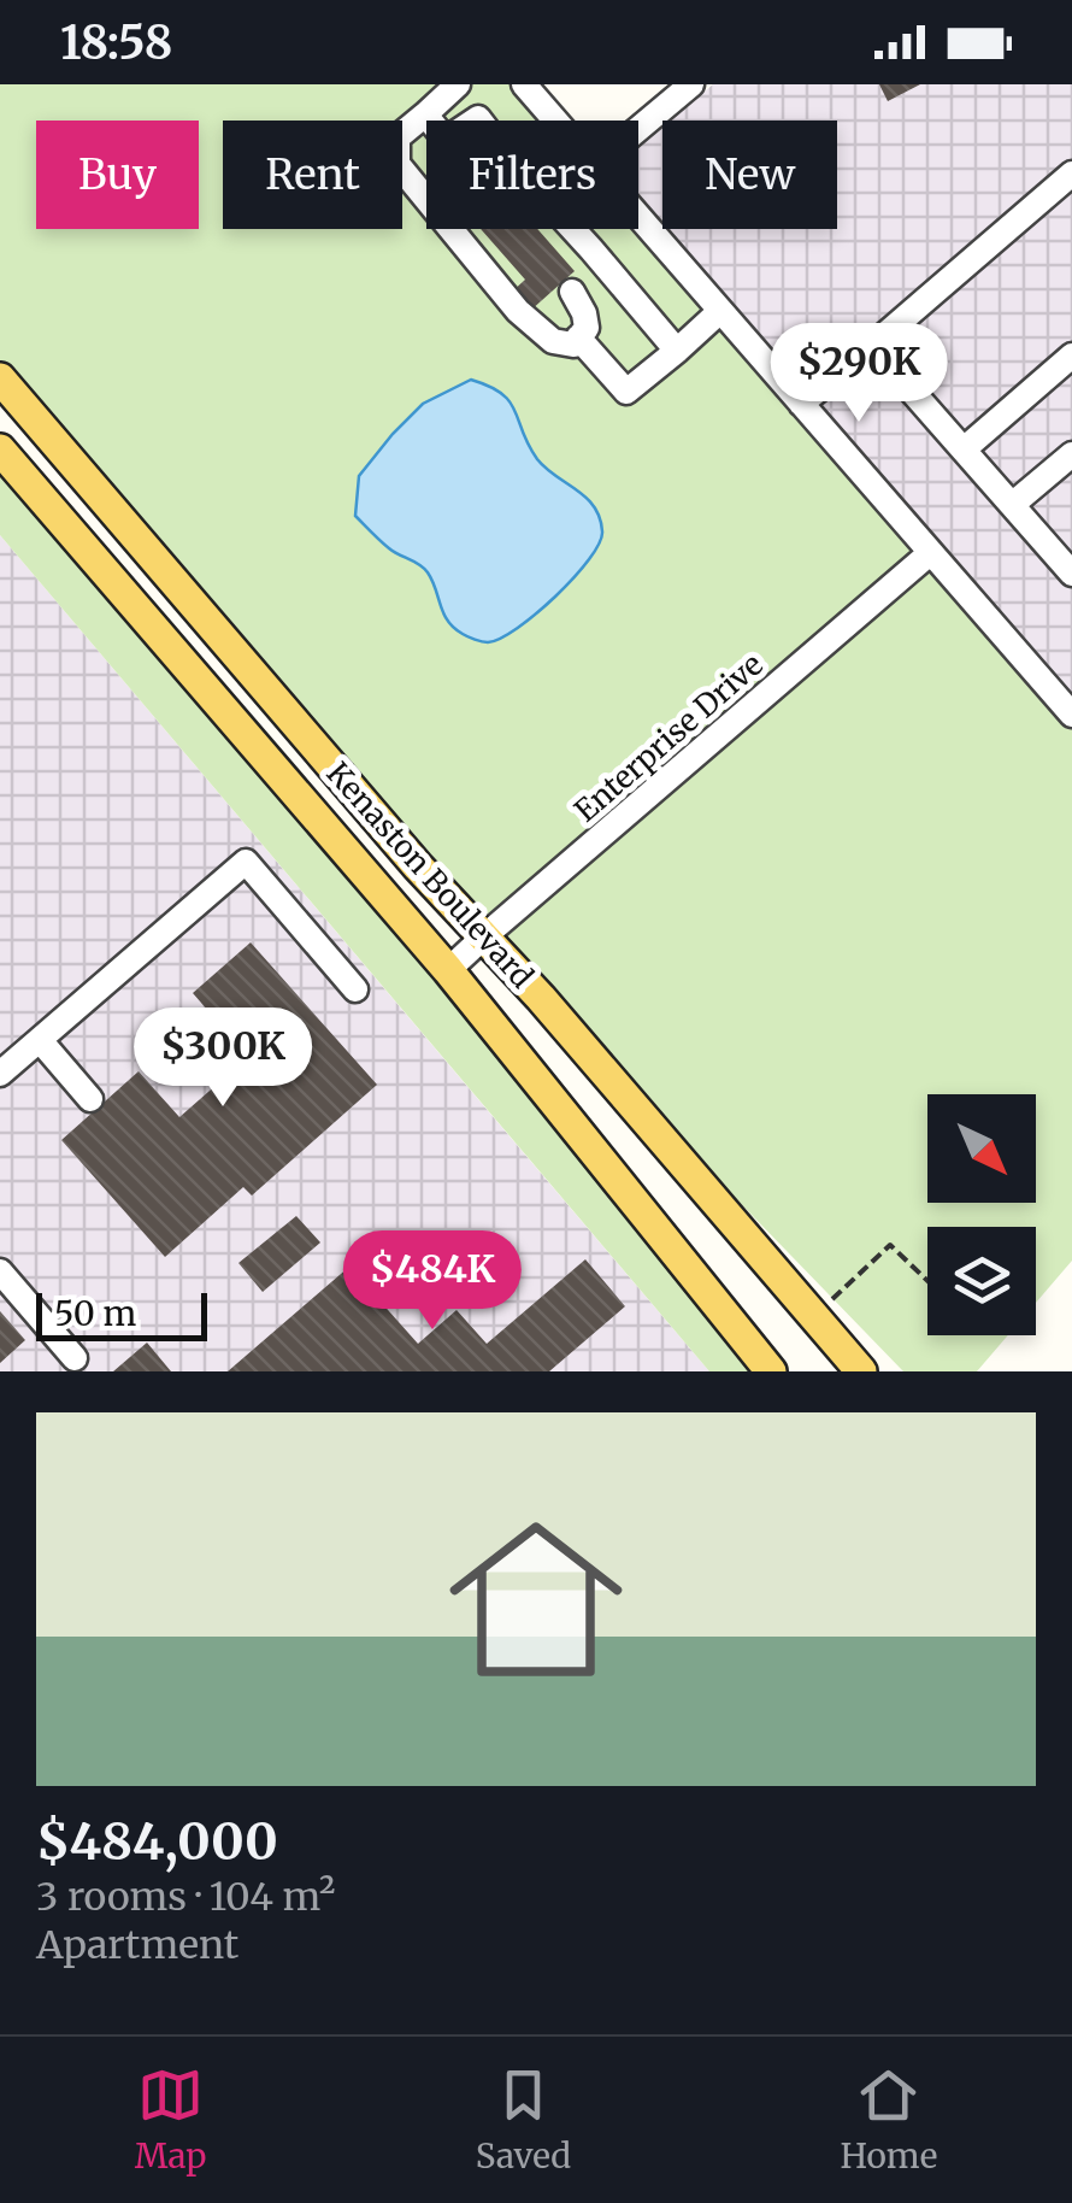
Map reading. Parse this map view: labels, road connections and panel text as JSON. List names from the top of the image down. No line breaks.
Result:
{"streets":{"main road":["Kenaston Boulevard"],"street":["Enterprise Drive"]},"crossings":[["Enterprise Drive","Kenaston Boulevard"]],"scale_bar":"50 m","north":"bottom right","page":{"status":"18:58","chip":["Buy","Rent","Filters","New"],"price":["$290K","$300K","$484K"],"scale":"50 m","list":[{"name":"$484,000","note":"3 rooms · 104 m² · Apartment"}],"tabs":["Map","Saved","Home"]}}
